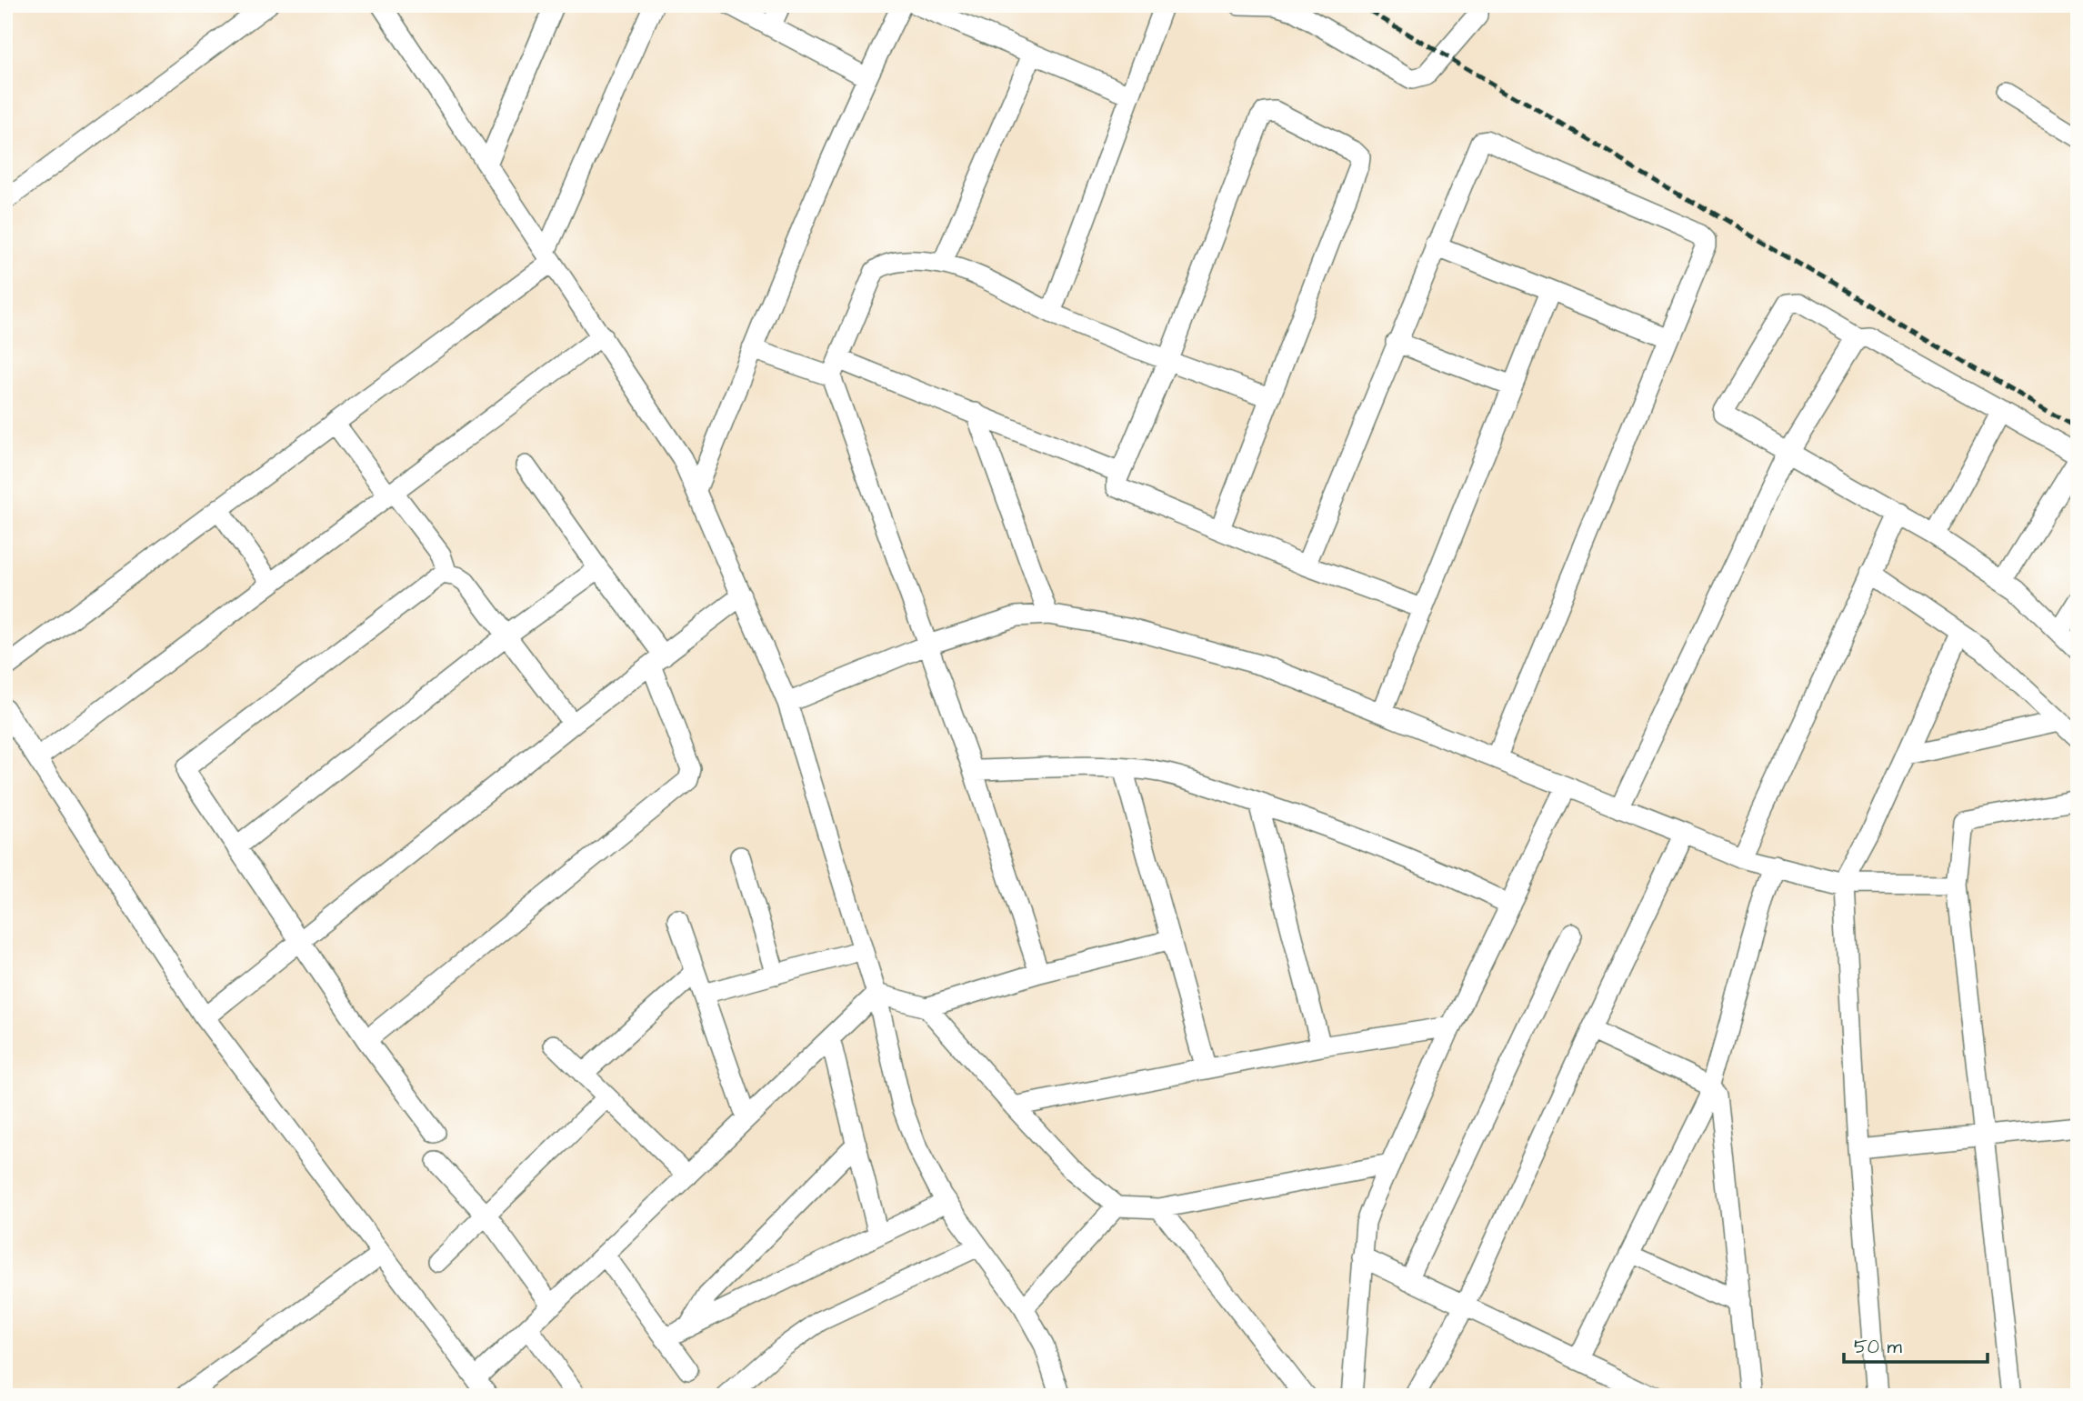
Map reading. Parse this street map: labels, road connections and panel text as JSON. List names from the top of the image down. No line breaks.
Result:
{"scale_bar":"50 m"}
